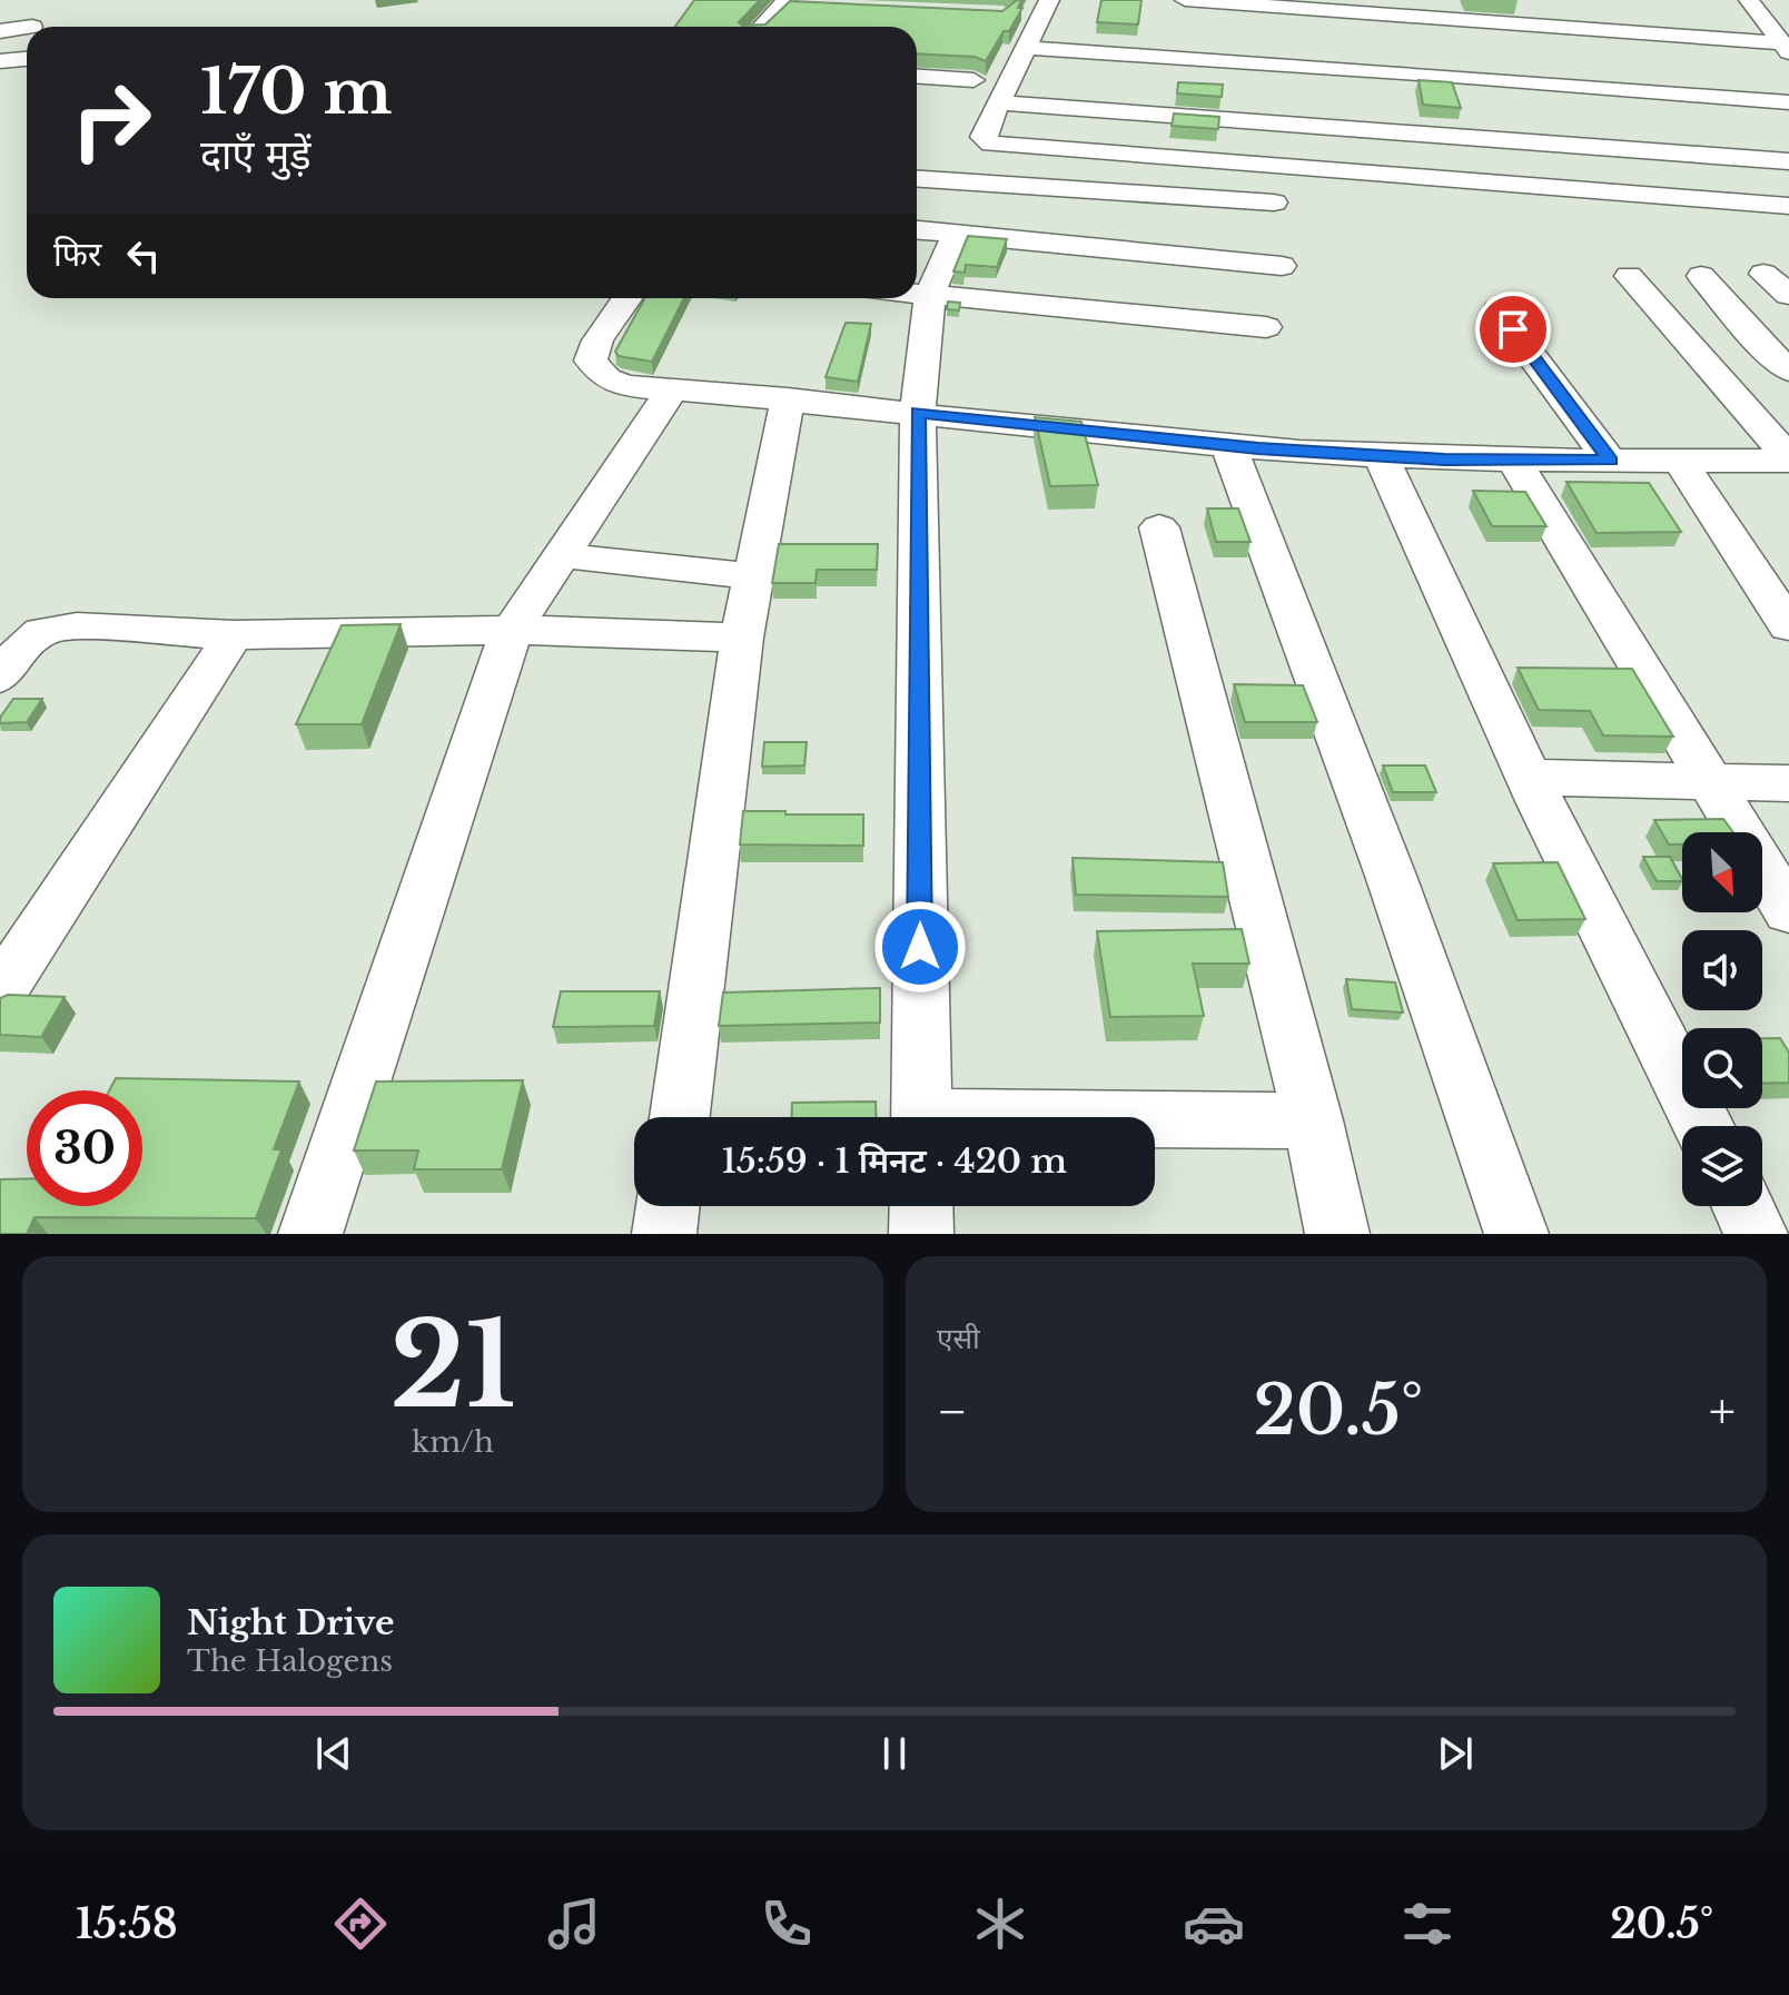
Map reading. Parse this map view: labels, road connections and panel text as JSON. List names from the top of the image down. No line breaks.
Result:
{"north":"bottom right","page":{"turn":["170 m","दाएँ मुड़ें"],"then":"फिर","limit":"30","trip":"15:59 · 1 मिनट · 420 m","tile":[["21","km/h"],"एसी"],"heat":["−","20.5°","+"],"song":["Night Drive","The Halogens"],"tabs":["15:58","20.5°"]}}
